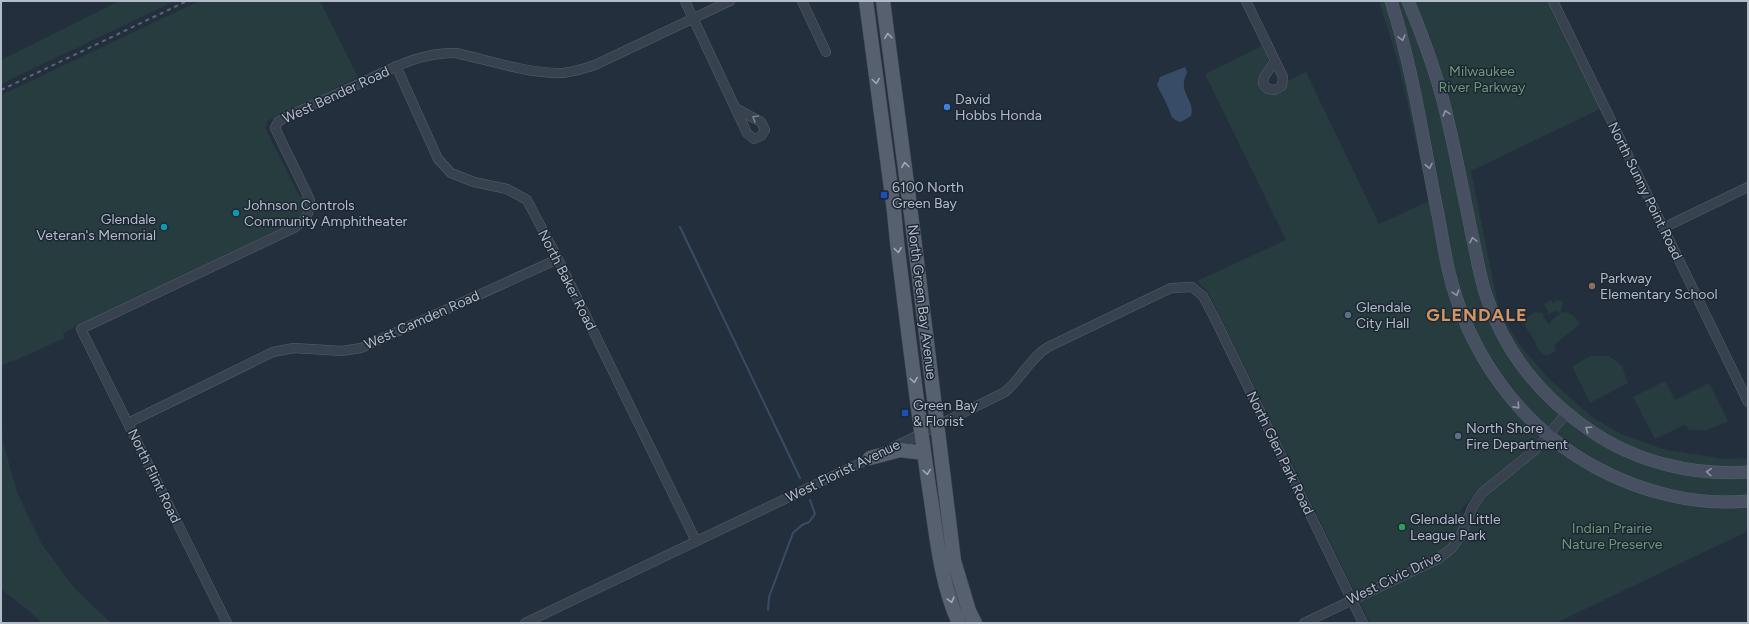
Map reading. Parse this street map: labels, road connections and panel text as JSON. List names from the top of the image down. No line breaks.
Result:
{"streets":{"main road":["North Green Bay Avenue"],"street":["West Bender Road","North Sunny Point Road","North Baker Road","West Camden Road","North Glen Park Road","West Florist Avenue","North Flint Road","West Civic Drive"]},"crossings":[["West Bender Road","North Baker Road"],["West Bender Road","North Flint Road"],["North Baker Road","West Camden Road"],["North Baker Road","West Florist Avenue"],["North Green Bay Avenue","West Florist Avenue"],["West Camden Road","North Flint Road"],["North Glen Park Road","West Florist Avenue"],["North Glen Park Road","West Civic Drive"]],"districts":["GLENDALE"],"parks":["Milwaukee River Parkway","Indian Prairie Nature Preserve"],"places":{"other":["David Hobbs Honda","Johnson Controls Community Amphitheater","Glendale Veteran's Memorial","Parkway Elementary School","Glendale City Hall","North Shore Fire Department","Glendale Little League Park"],"transit":["6100 North Green Bay","Green Bay & Florist"]}}
